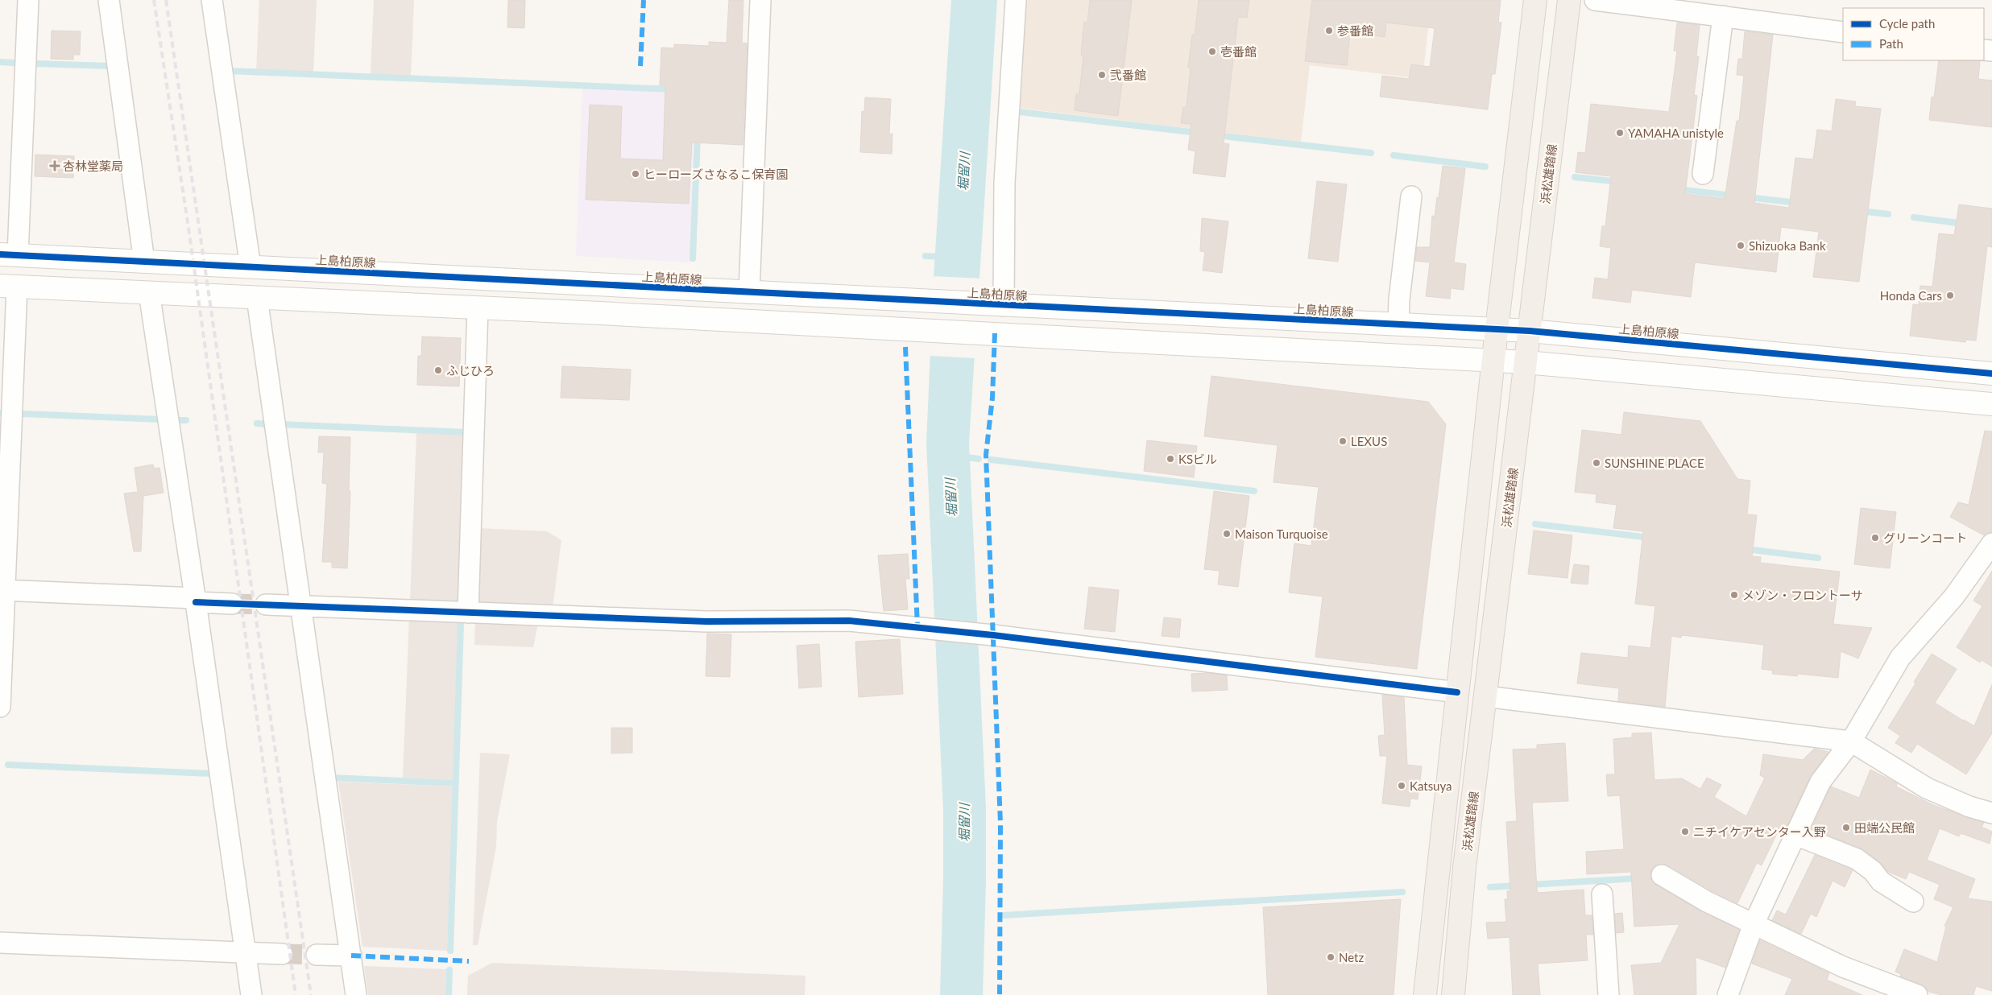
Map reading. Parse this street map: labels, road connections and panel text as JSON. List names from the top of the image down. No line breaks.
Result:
{"streets":{"main road":["浜松雄踏線"],"street":["上島柏原線"]},"crossings":[["浜松雄踏線","上島柏原線"]],"water":["堀留川"],"places":{"other":["参番館","壱番館","弐番館","YAMAHA unistyle","ヒーローズさなるこ保育園","Shizuoka Bank","Honda Cars","ふじひろ","LEXUS","KSビル","SUNSHINE PLACE","Maison Turquoise","グリーンコート","メゾン・フロントーサ","Katsuya","田端公民館","ニチイケアセンター入野","Netz"],"health":["杏林堂薬局"]},"legend":["Cycle path","Path"]}
